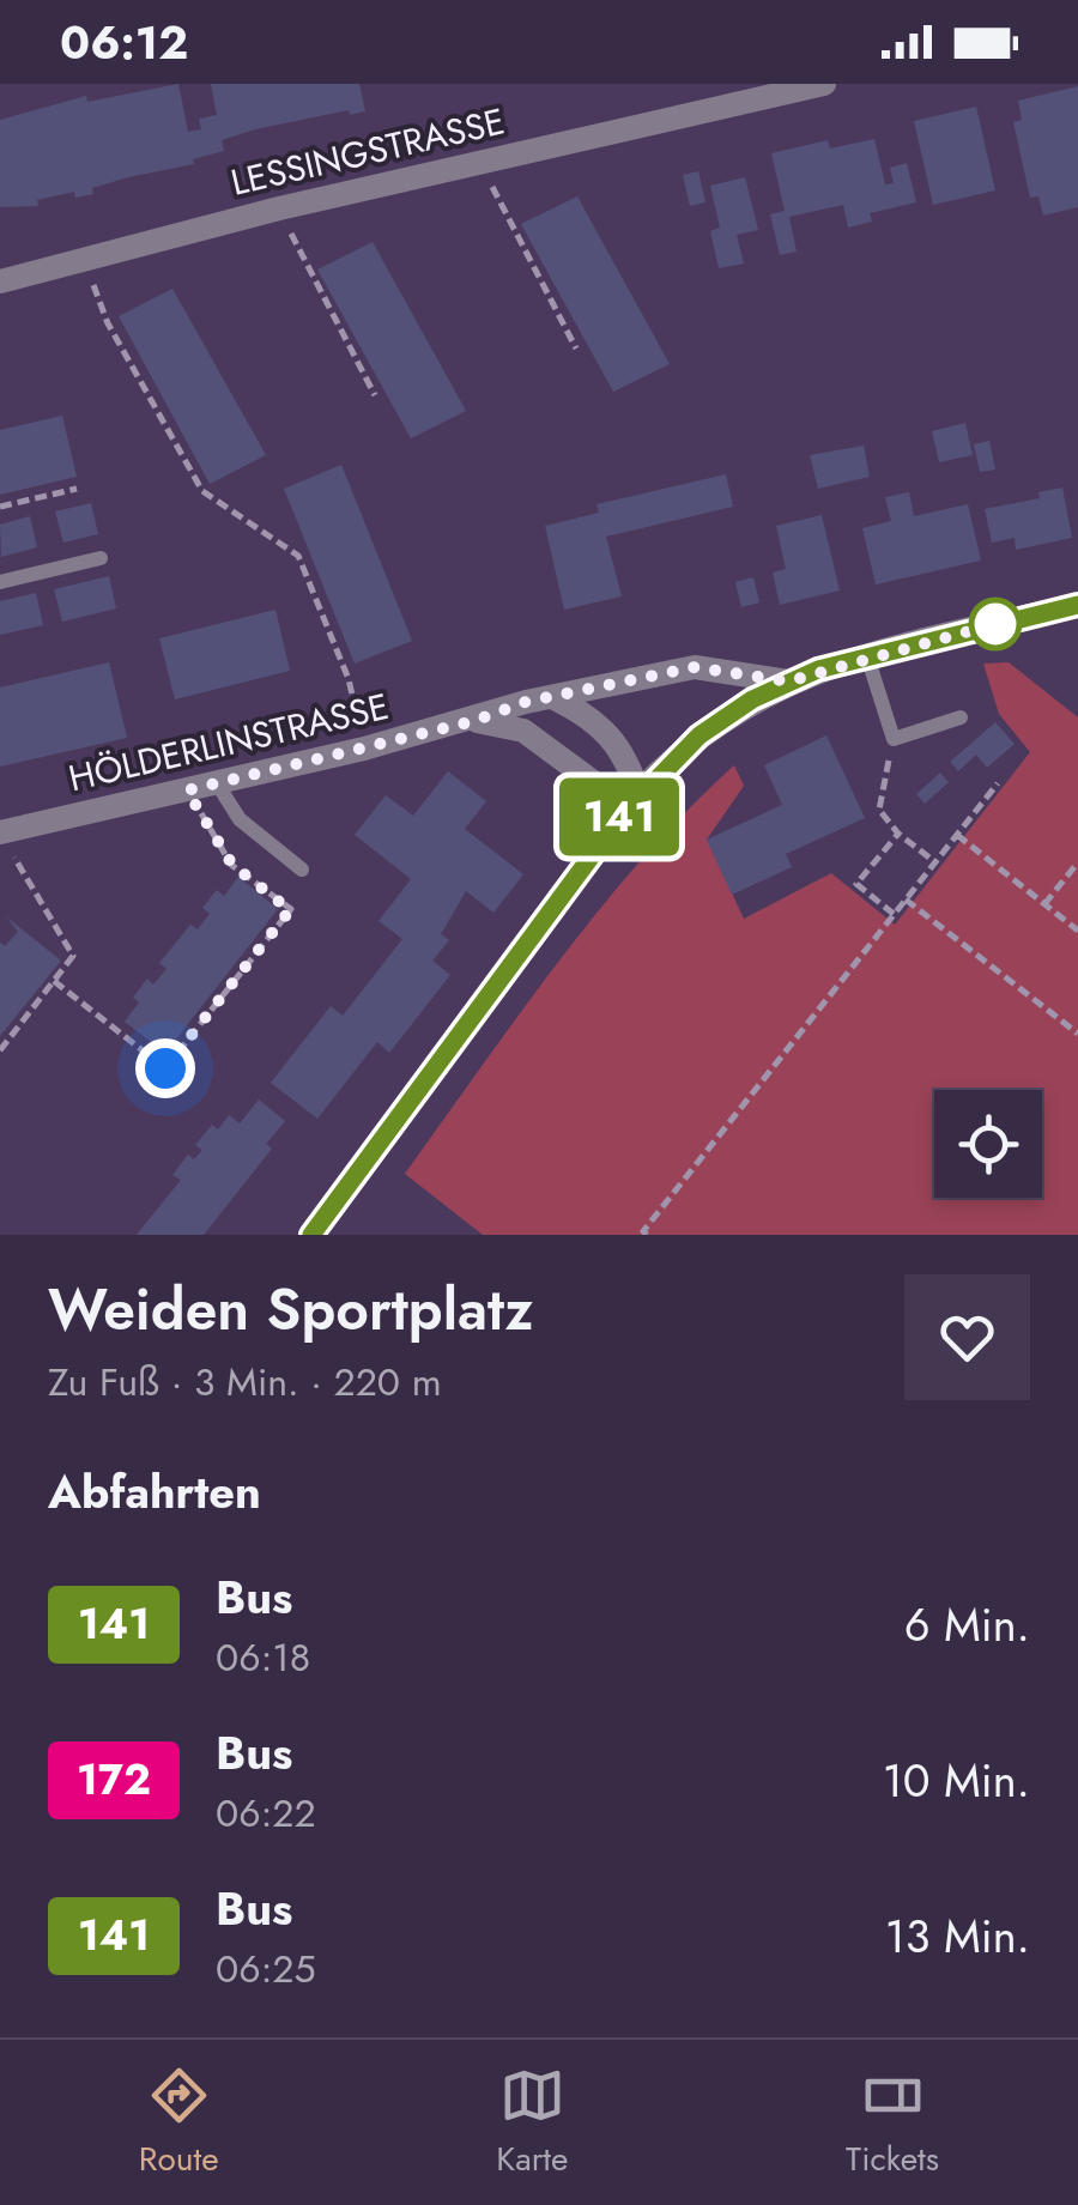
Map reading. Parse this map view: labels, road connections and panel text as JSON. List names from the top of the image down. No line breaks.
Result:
{"streets":{"street":["LESSINGSTRASSE","HÖLDERLINSTRASSE"]},"lines":["bus line 141"],"page":{"status":"06:12","on_map":"141","heading":[["Weiden Sportplatz","Zu Fuß · 3 Min. · 220 m"],"Abfahrten"],"list":[{"mark":"141","name":"Bus","note":"06:18","value":"6 Min."},{"mark":"172","name":"Bus","note":"06:22","value":"10 Min."},{"mark":"141","name":"Bus","note":"06:25","value":"13 Min."}],"tabs":["Route","Karte","Tickets"]}}
